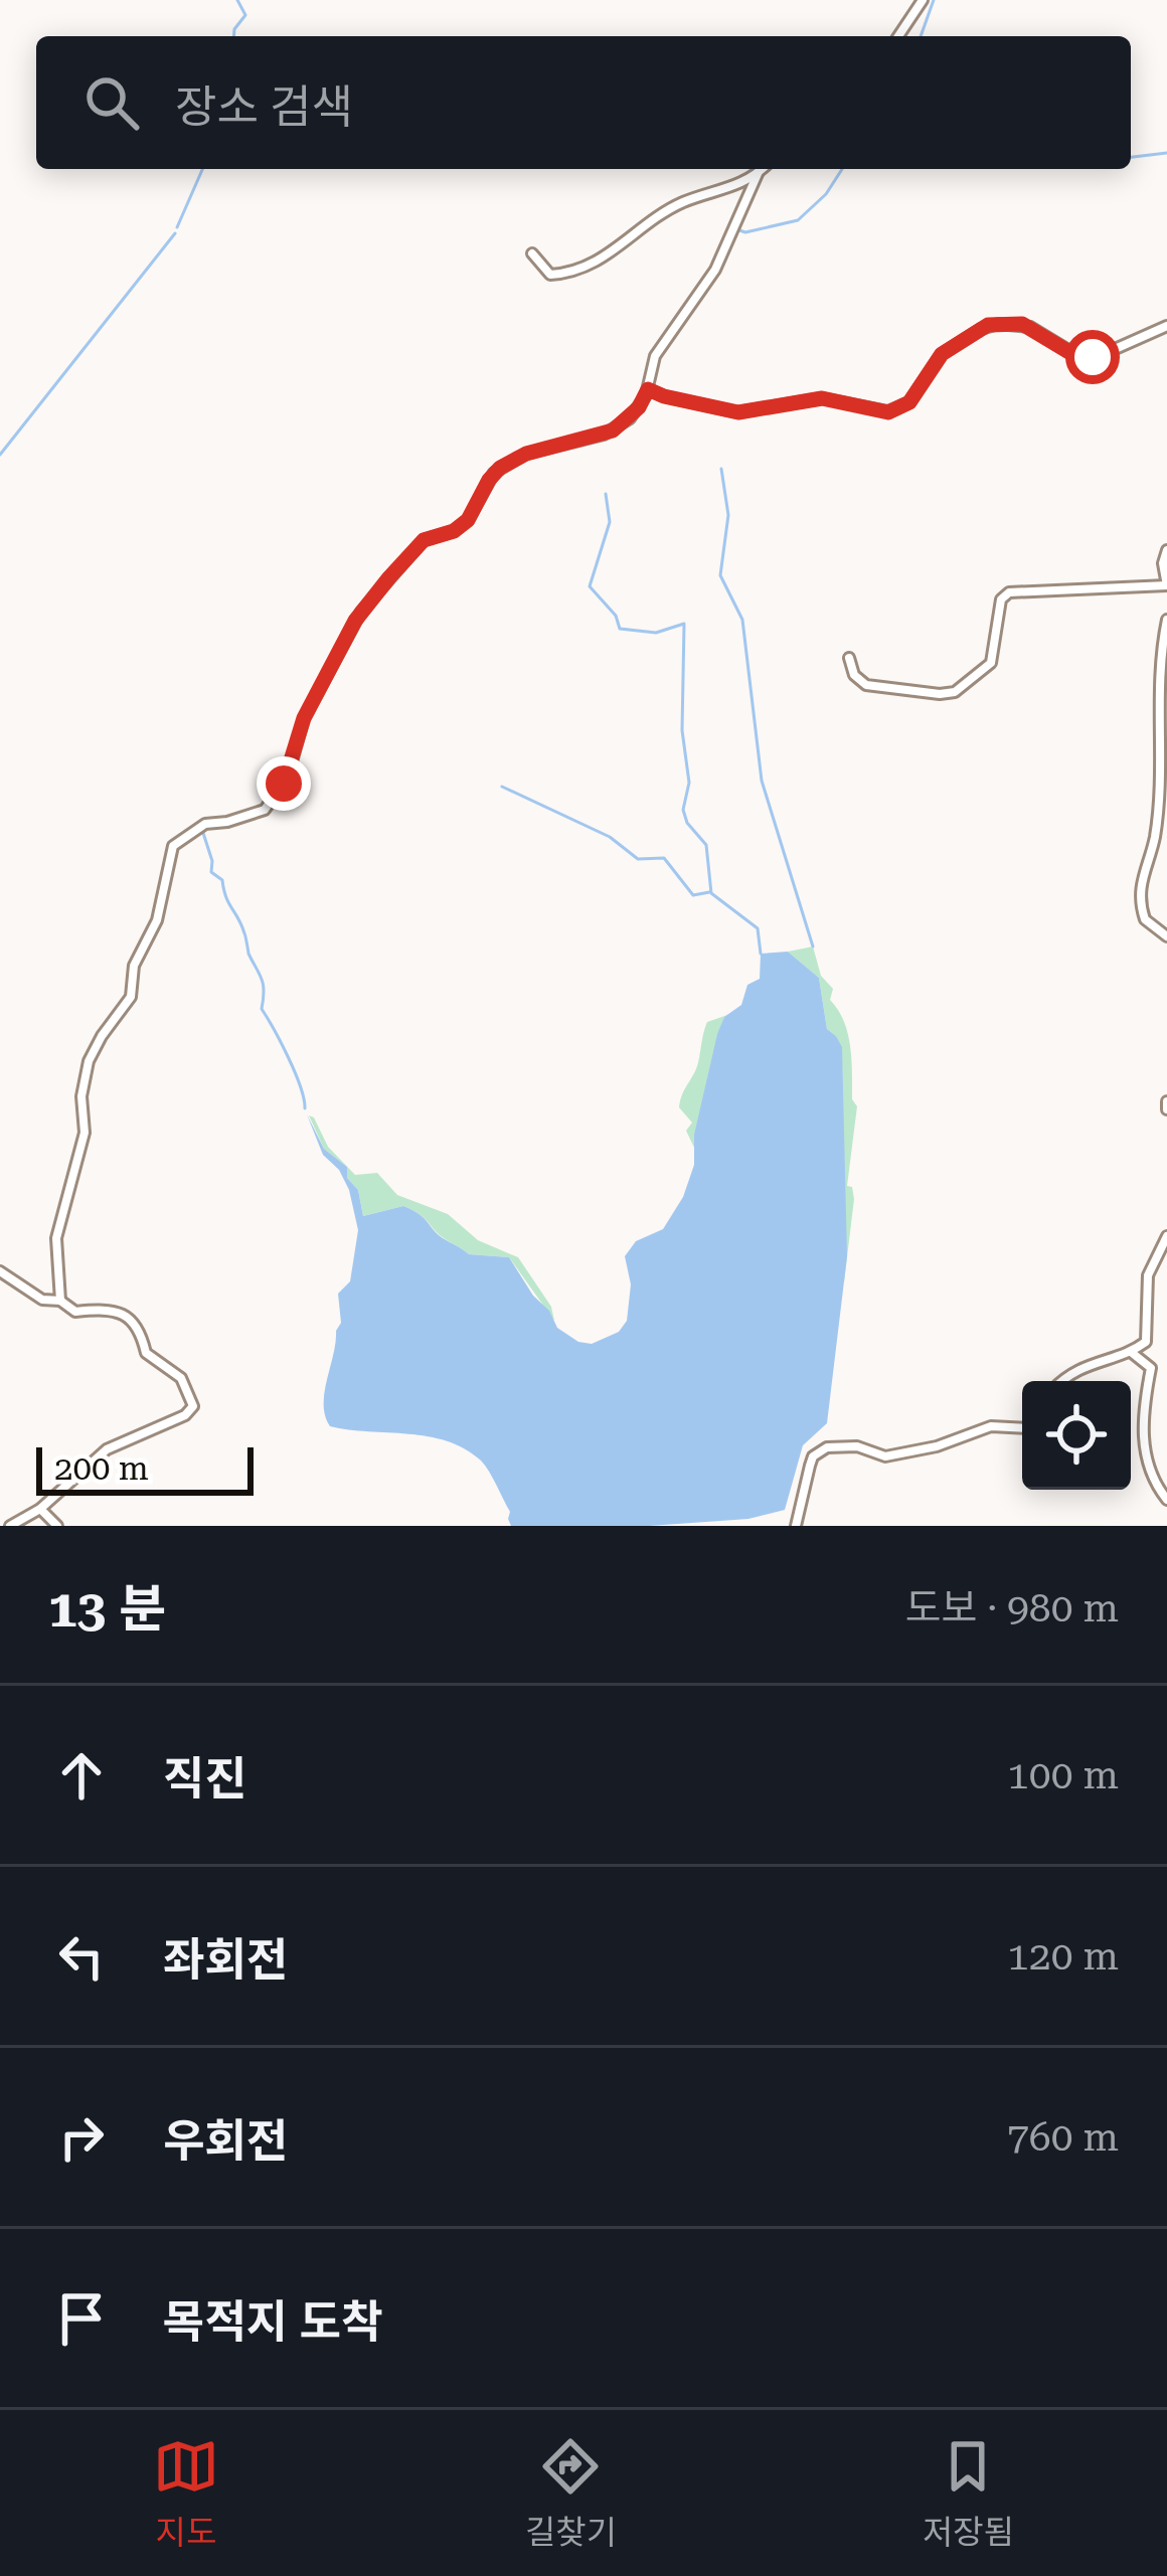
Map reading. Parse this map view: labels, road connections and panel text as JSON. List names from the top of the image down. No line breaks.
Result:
{"scale_bar":"200 m","page":{"search":"장소 검색","scale":"200 m","heading":["13 분","도보 · 980 m"],"list":[["직진","100 m"],["좌회전","120 m"],["우회전","760 m"],"목적지 도착"],"nav":["지도","길찾기","저장됨"]}}
